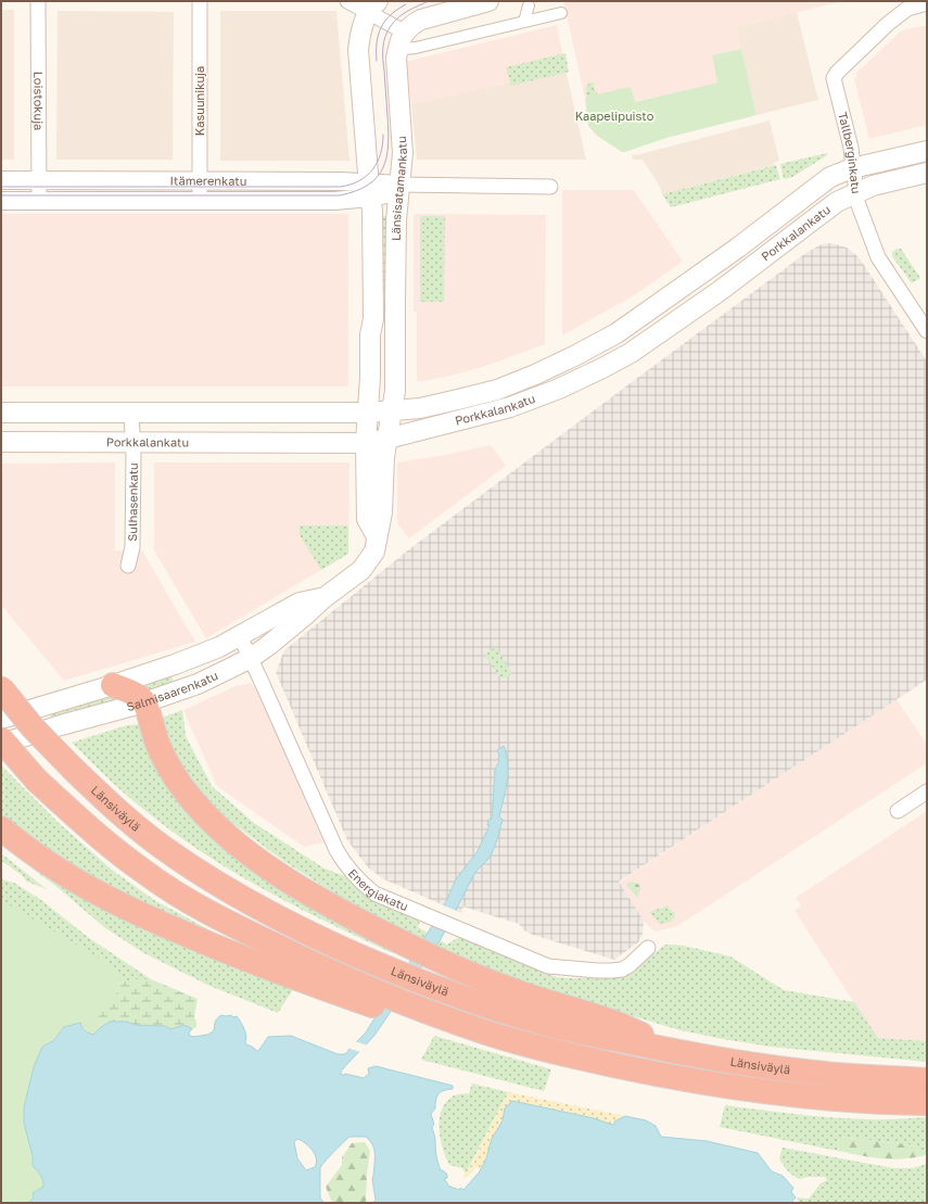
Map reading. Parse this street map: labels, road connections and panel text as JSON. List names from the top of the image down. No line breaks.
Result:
{"streets":{"highway":["Länsiväylä"],"main road":["Länsisatamankatu","Porkkalankatu","Salmisaarenkatu"],"street":["Loistokuja","Kasuunikuja","Tallberginkatu","Itämerenkatu","Sulhasenkatu","Energiakatu"]},"crossings":[["Loistokuja","Itämerenkatu"],["Kasuunikuja","Itämerenkatu"],["Tallberginkatu","Porkkalankatu"],["Itämerenkatu","Länsisatamankatu"],["Länsisatamankatu","Porkkalankatu"],["Länsisatamankatu","Salmisaarenkatu"],["Porkkalankatu","Sulhasenkatu"],["Porkkalankatu","Salmisaarenkatu"],["Salmisaarenkatu","Energiakatu"]],"parks":["Kaapelipuisto"]}
